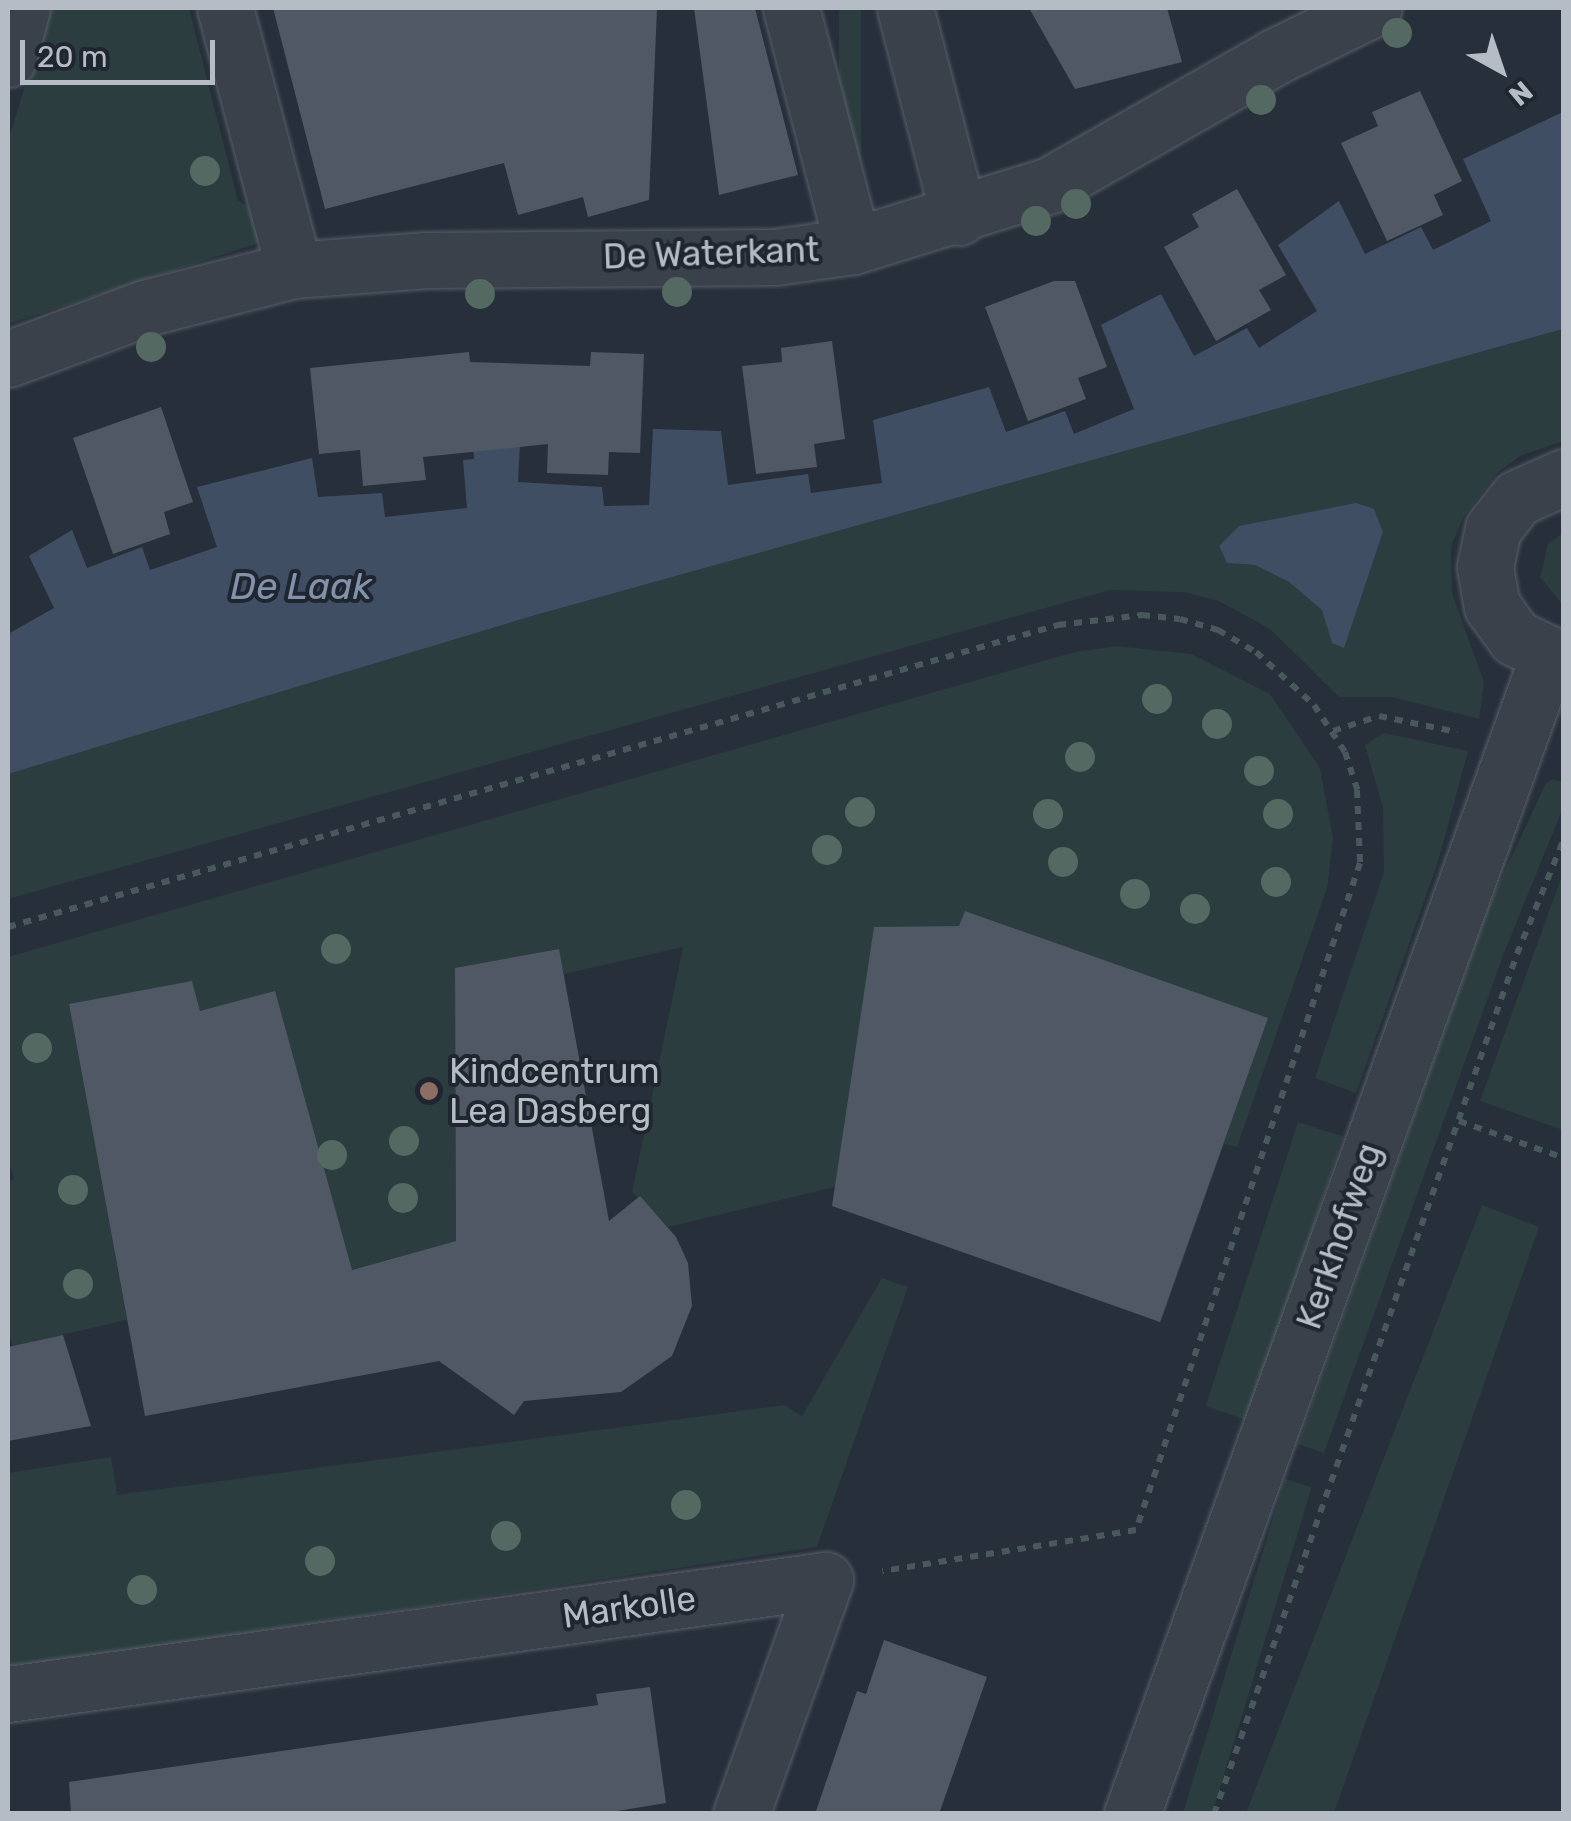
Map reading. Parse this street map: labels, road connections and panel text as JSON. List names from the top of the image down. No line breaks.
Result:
{"streets":{"street":["De Waterkant","Kerkhofweg","Markolle"]},"water":["De Laak"],"places":["Kindcentrum Lea Dasberg"],"scale_bar":"20 m","north":"bottom right"}
